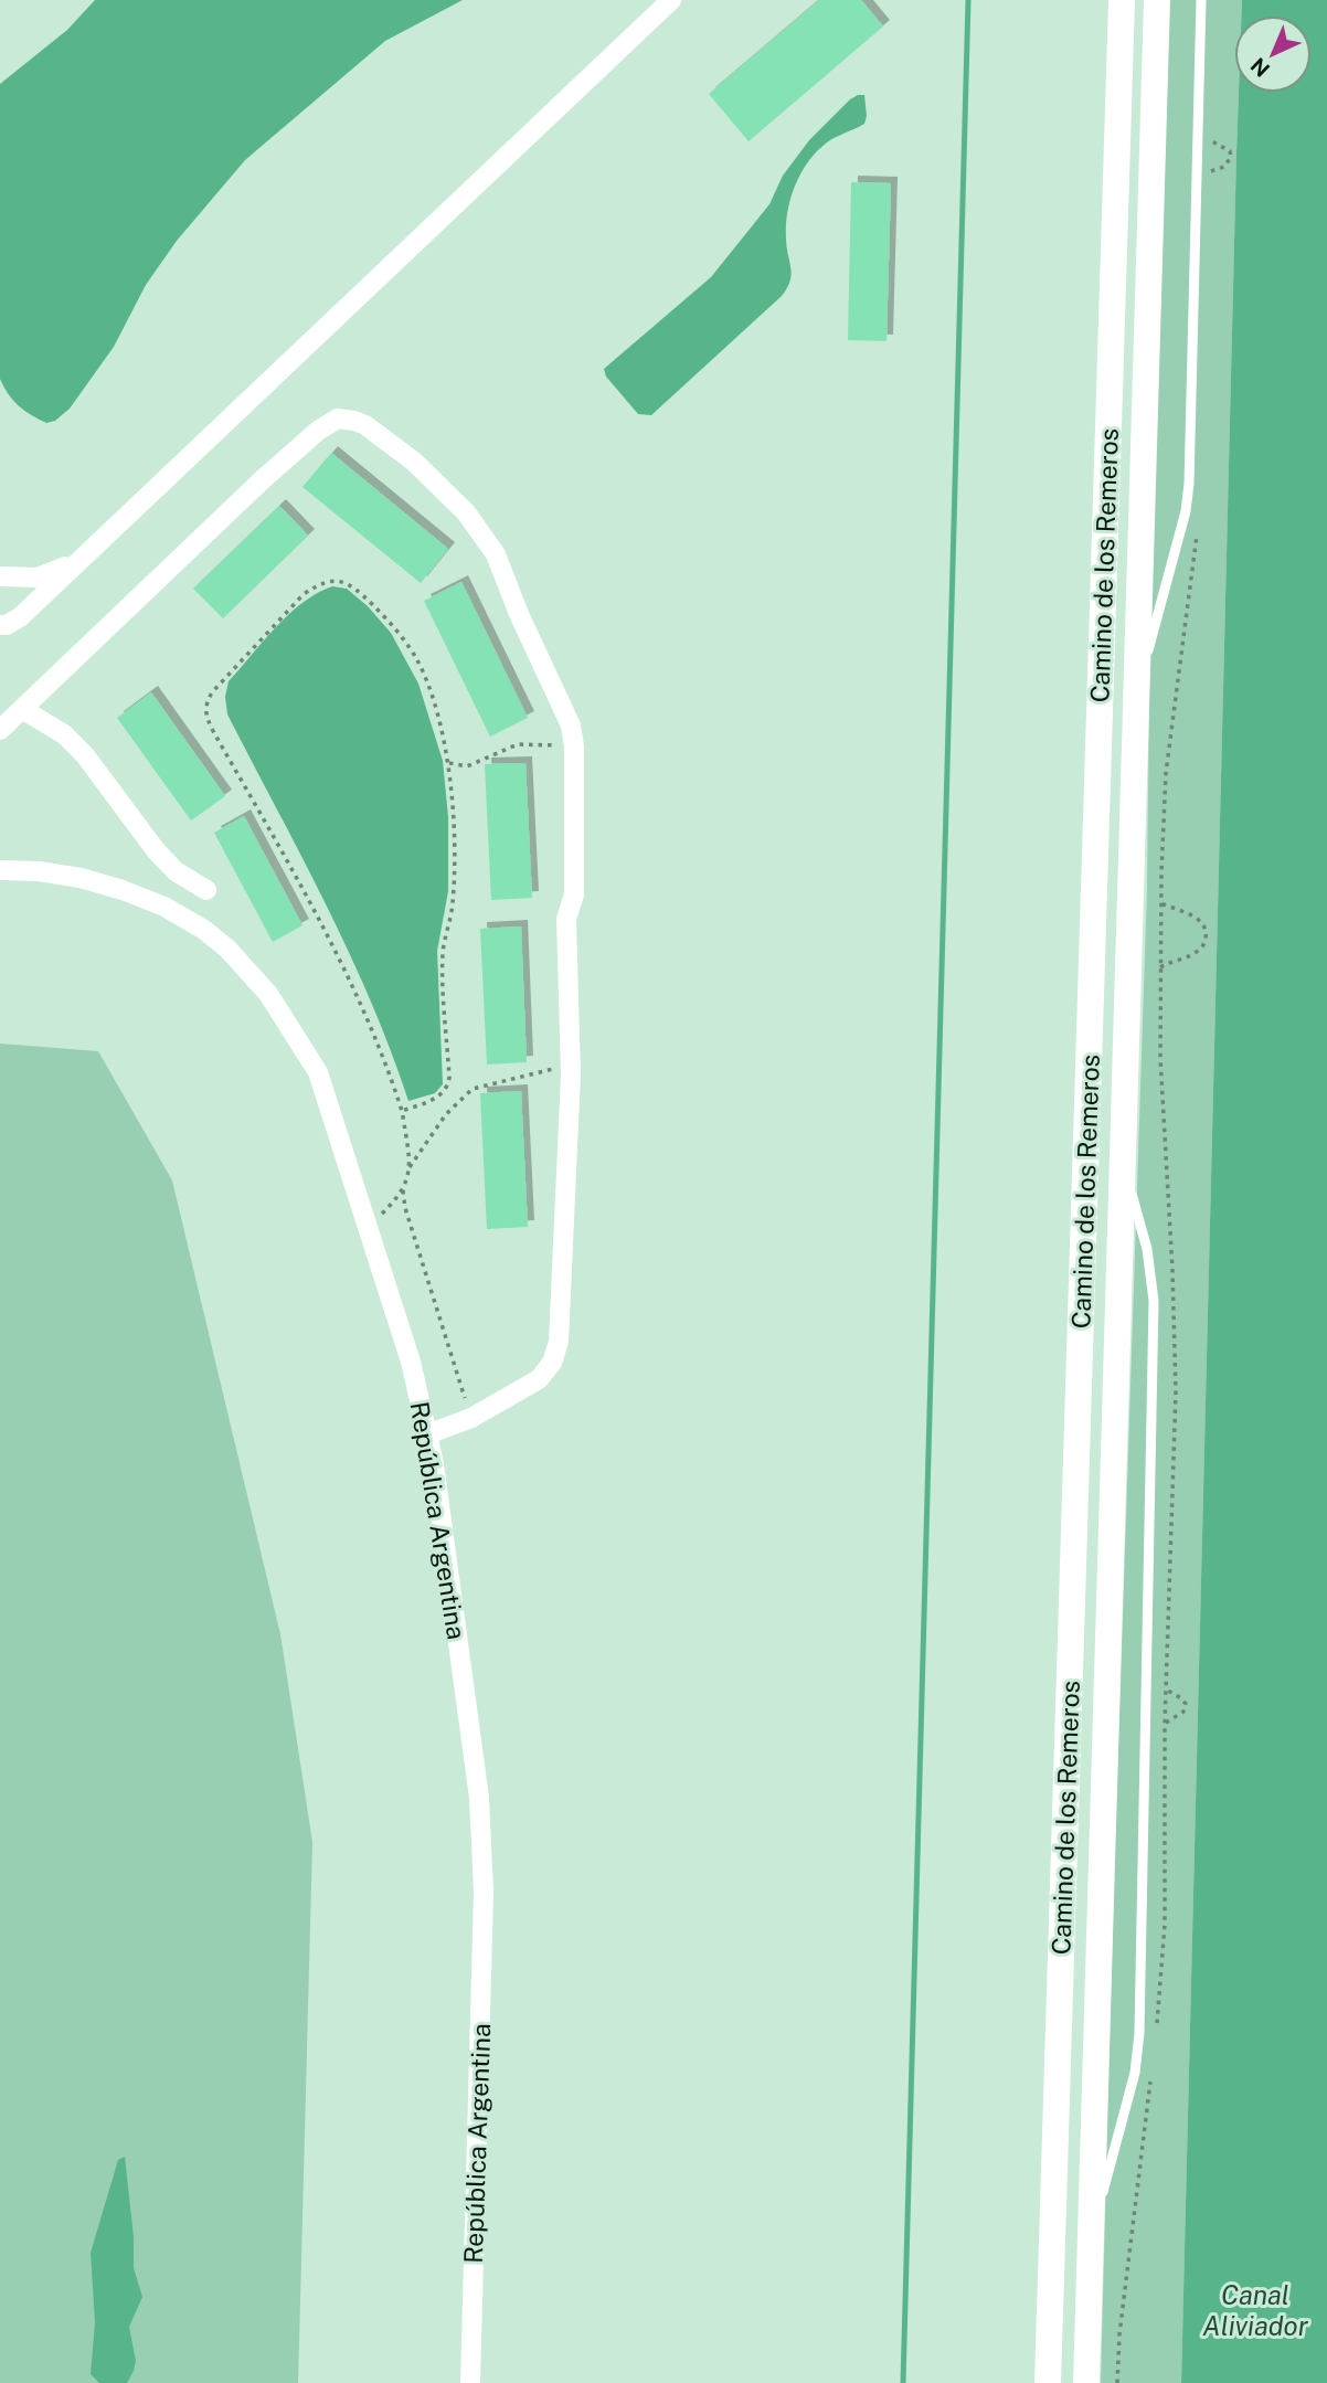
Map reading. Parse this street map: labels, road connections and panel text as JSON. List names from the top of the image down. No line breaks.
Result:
{"streets":{"main road":["Camino de los Remeros"],"street":["República Argentina"]},"water":["Canal Aliviador"],"north":"bottom left"}
